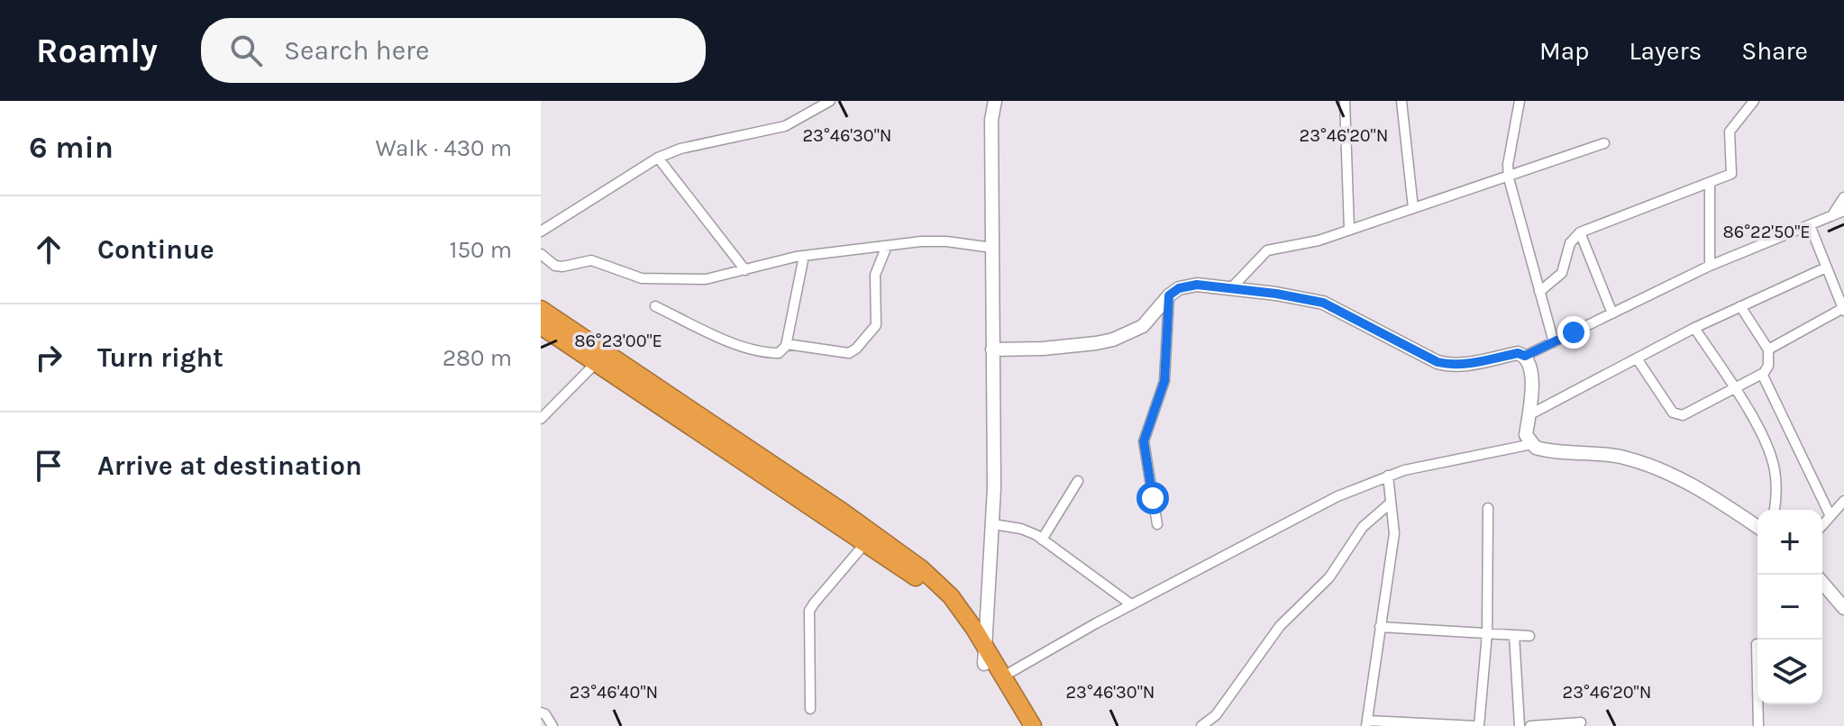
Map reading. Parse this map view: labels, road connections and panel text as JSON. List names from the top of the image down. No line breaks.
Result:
{"page":{"header":"Roamly","search":"Search here","nav":["Map","Layers","Share"],"heading":["6 min","Walk · 430 m"],"list":[["Continue","150 m"],["Turn right","280 m"],"Arrive at destination"],"map_buttons":["+","−"]},"coordinates":["23°46'20\"N","23°46'30\"N","86°22'50\"E","86°23'00\"E","23°46'40\"N"]}
